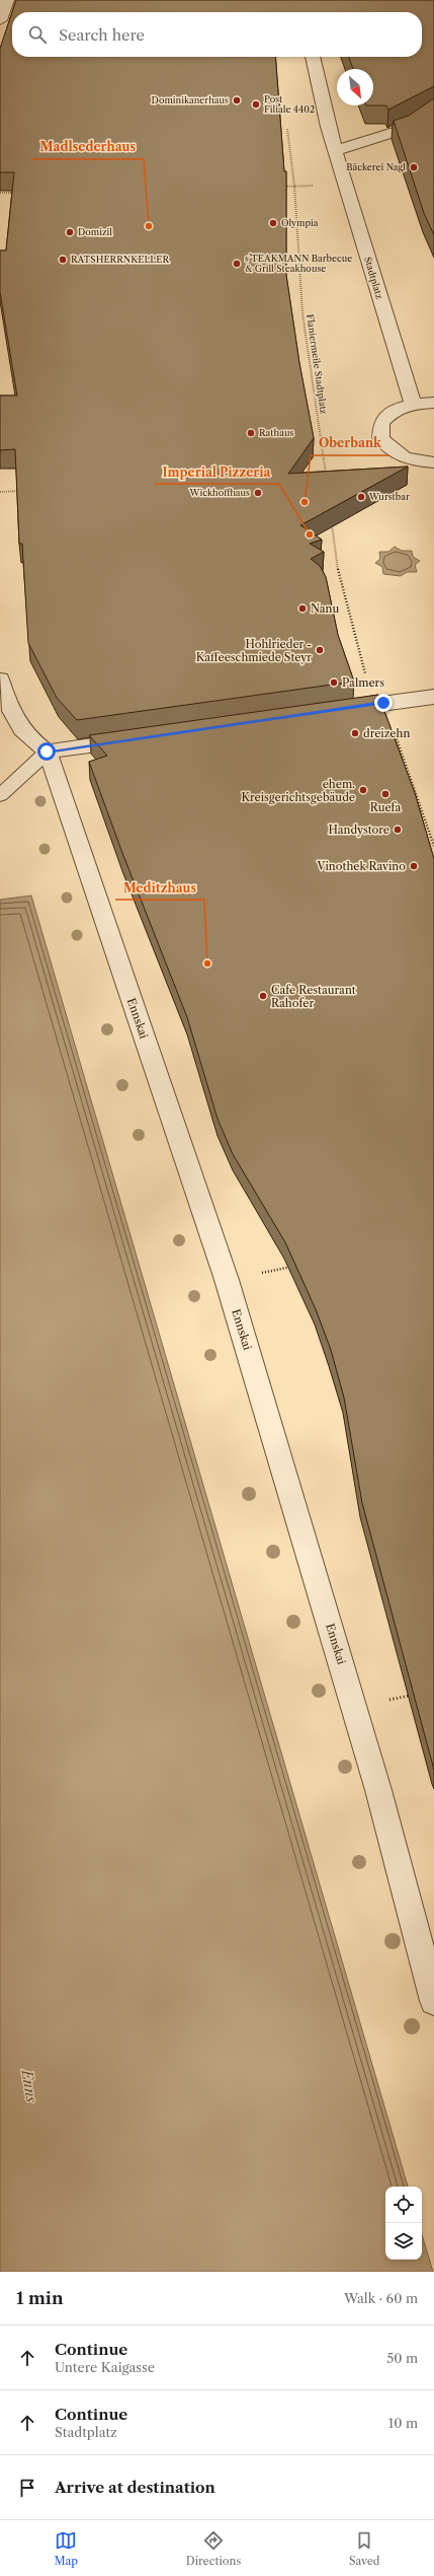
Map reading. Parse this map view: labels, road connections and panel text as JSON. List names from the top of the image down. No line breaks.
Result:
{"streets":{"street":["Stadtplatz","Ennskai"],"path":["Flaniermeile Stadtplatz"]},"water":["Enns"],"places":["Dominikanerhaus","Post Filiale 4402","Bäckerei Nagl","Olympia","Madlsederhaus","Domizil","RATSHERRNKELLER","s’TEAKMANN Barbecue & Grill Steakhouse","Rathaus","Wickhoffhaus","Wurstbar","Oberbank","Imperial Pizzeria","Nanu","Hohlrieder - Kaffeeschmiede Steyr","Palmers","dreizehn","ehem. Kreisgerichtsgebäude","Ruefa","Handystore","Vinothek Ravino","Meditzhaus","Cafe Restaurant Rahofer"],"north":"bottom right","page":{"search":"Search here","heading":["1 min","Walk · 60 m"],"list":[["Continue","Untere Kaigasse","50 m"],["Continue","Stadtplatz","10 m"],"Arrive at destination"],"nav":["Map","Directions","Saved"]}}
